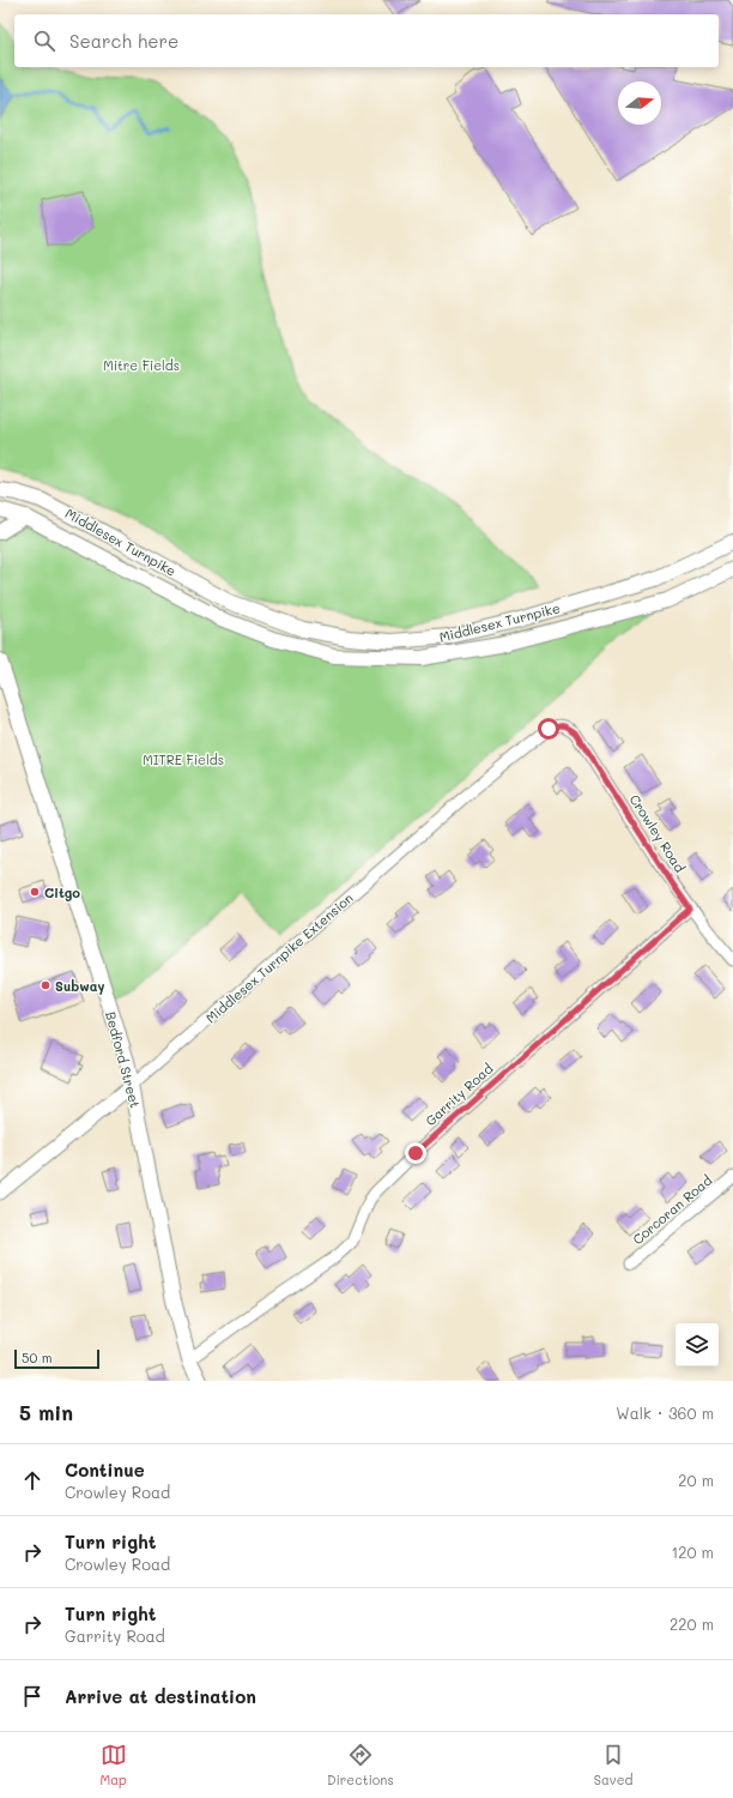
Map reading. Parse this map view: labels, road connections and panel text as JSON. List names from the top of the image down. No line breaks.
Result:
{"streets":{"main road":["Middlesex Turnpike","Bedford Street"],"street":["Crowley Road","Middlesex Turnpike Extension","Garrity Road","Corcoran Road"]},"crossings":[["Crowley Road","Middlesex Turnpike Extension"],["Crowley Road","Garrity Road"],["Middlesex Turnpike Extension","Bedford Street"],["Bedford Street","Garrity Road"]],"parks":["Mitre Fields","MITRE Fields"],"places":["Citgo","Subway"],"scale_bar":"50 m","north":"right","page":{"search":"Search here","scale":"50 m","heading":["5 min","Walk · 360 m"],"list":[["Continue","Crowley Road","20 m"],["Turn right","Crowley Road","120 m"],["Turn right","Garrity Road","220 m"],"Arrive at destination"],"nav":["Map","Directions","Saved"]}}
